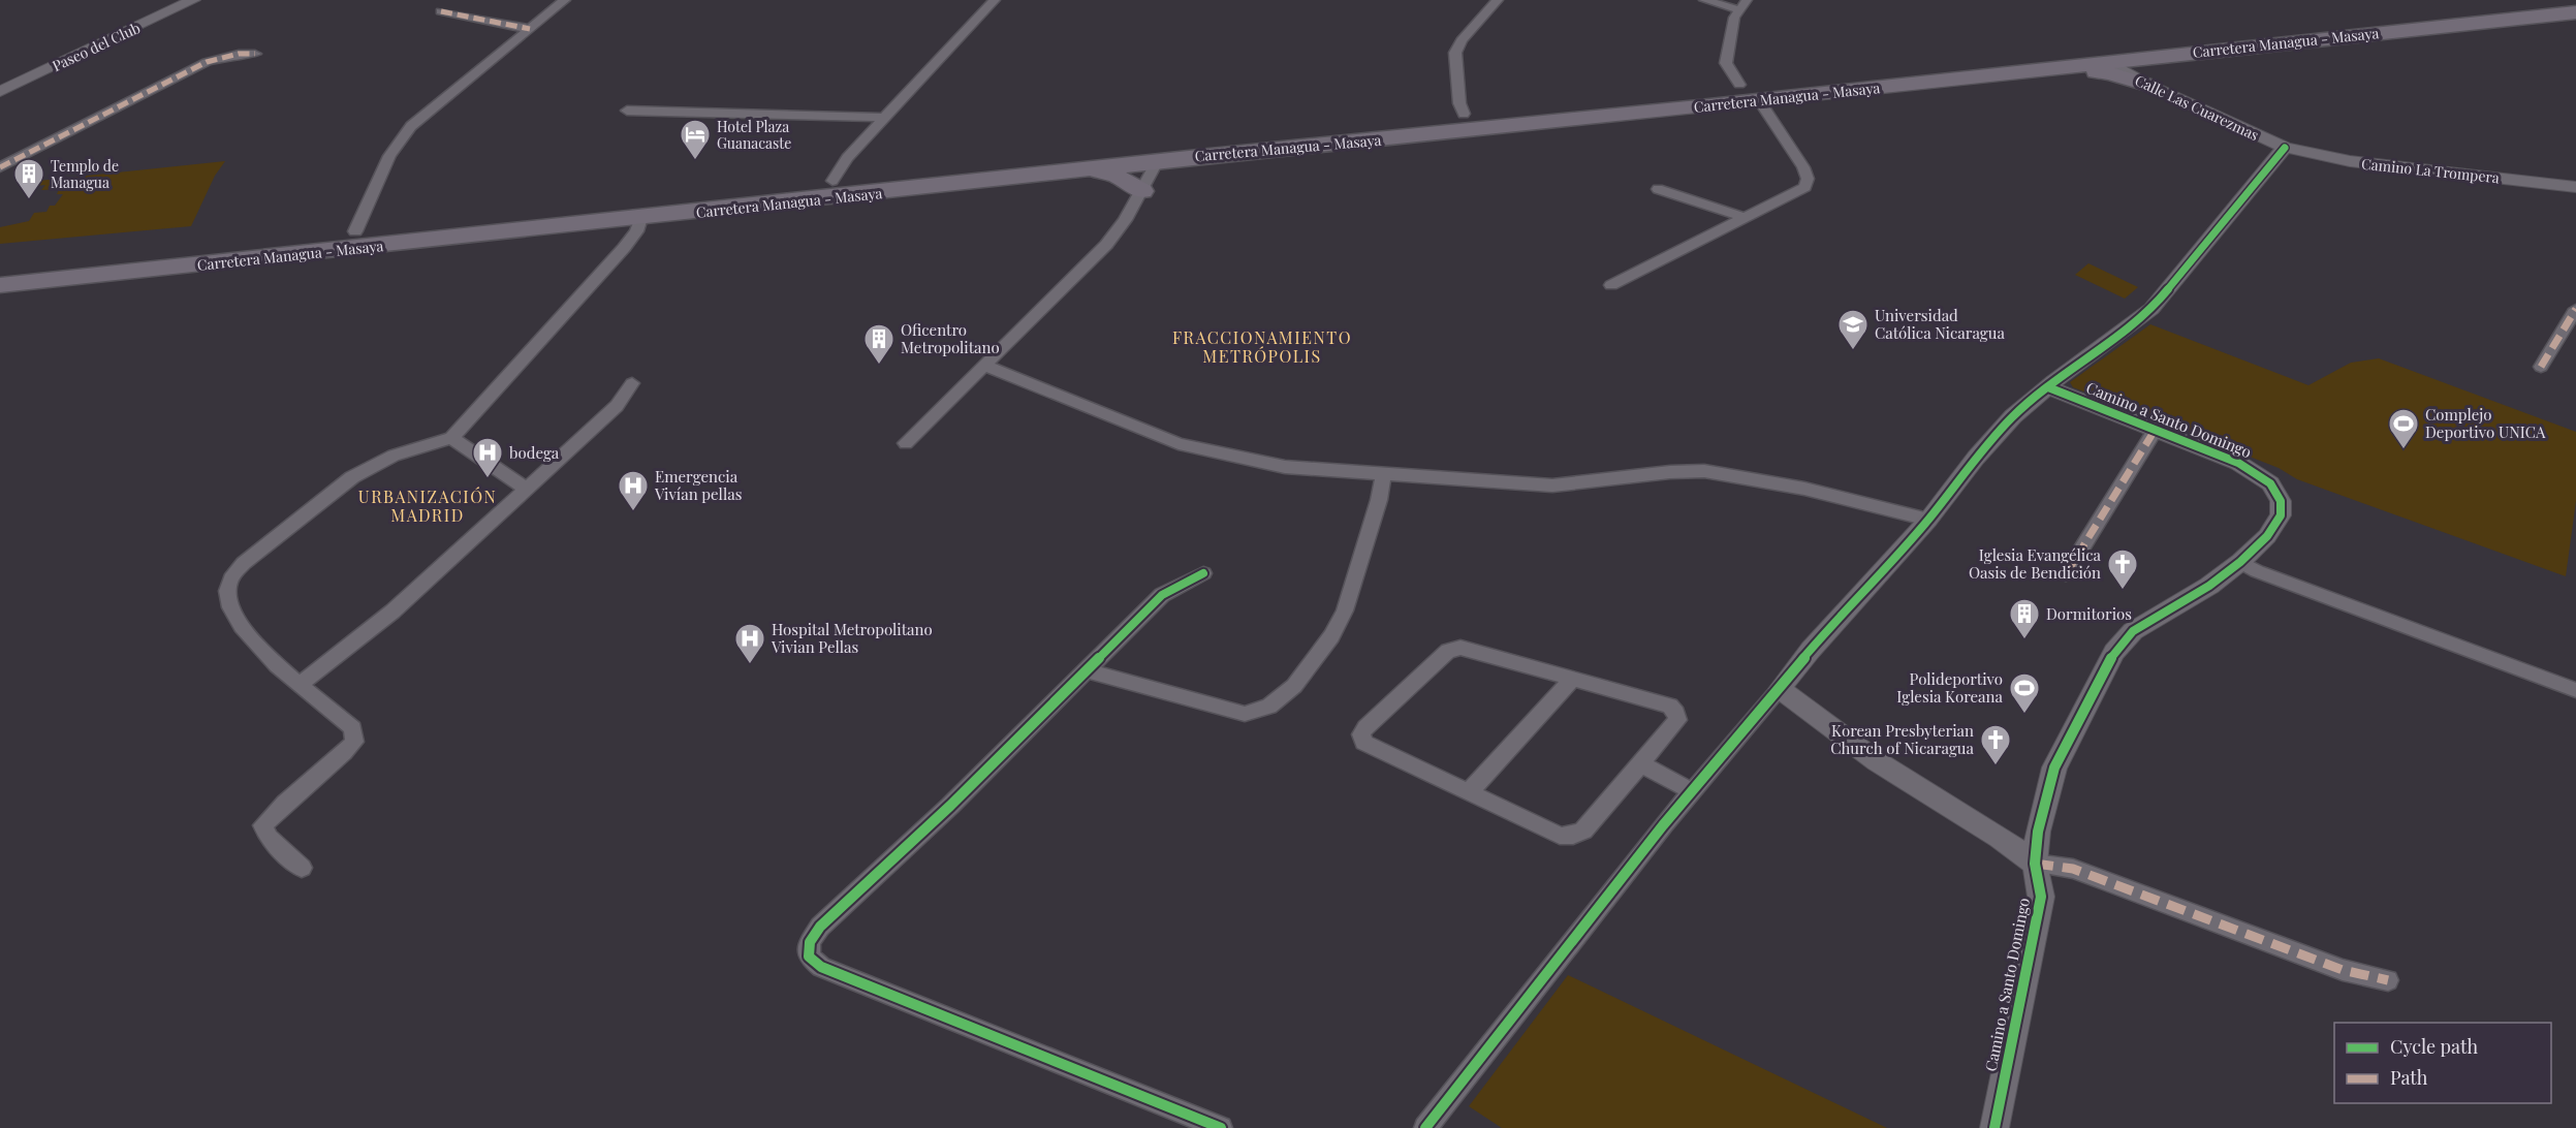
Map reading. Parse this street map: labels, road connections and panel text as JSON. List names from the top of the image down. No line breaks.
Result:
{"streets":{"highway":["Carretera Managua - Masaya"],"street":["Paseo del Club","Calle Las Cuarezmas","Camino La Trompera","Camino a Santo Domingo"]},"crossings":[["Carretera Managua - Masaya","Calle Las Cuarezmas"],["Calle Las Cuarezmas","Camino La Trompera"],["Calle Las Cuarezmas","Camino a Santo Domingo"],["Camino La Trompera","Camino a Santo Domingo"]],"districts":["FRACCIONAMIENTO METRÓPOLIS","URBANIZACIÓN MADRID"],"places":{"hotel":["Hotel Plaza Guanacaste"],"building":["Templo de Managua","Oficentro Metropolitano","Dormitorios"],"school or university":["Universidad Católica Nicaragua"],"sports":["Complejo Deportivo UNICA","Polideportivo Iglesia Koreana"],"hospital":["bodega","Emergencia Vivían pellas","Hospital Metropolitano Vivian Pellas"],"church":["Iglesia Evangélica Oasis de Bendición","Korean Presbyterian Church of Nicaragua"]},"legend":["Cycle path","Path"]}
